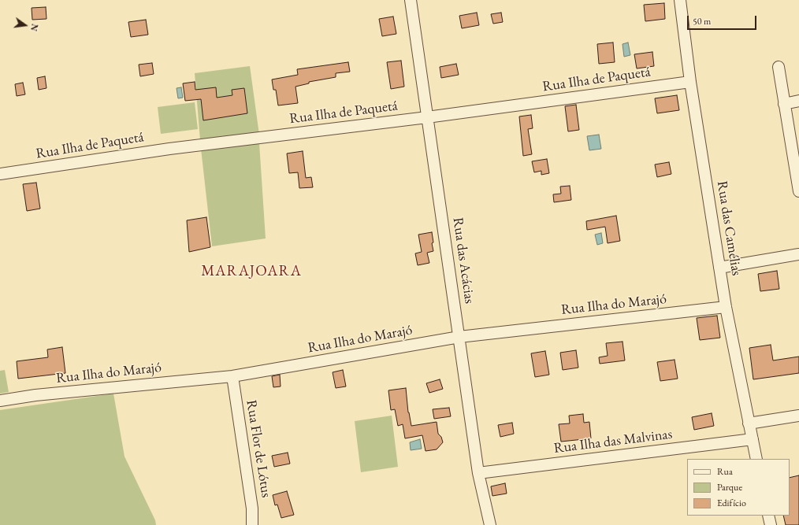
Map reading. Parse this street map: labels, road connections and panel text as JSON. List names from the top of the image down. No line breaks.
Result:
{"streets":{"street":["Rua Ilha de Paquetá","Rua das Camélias","Rua das Acácias","Rua Ilha do Marajó","Rua Ilha das Malvinas","Rua Flor de Lótus"]},"crossings":[["Rua Ilha de Paquetá","Rua das Camélias"],["Rua Ilha de Paquetá","Rua das Acácias"],["Rua das Camélias","Rua Ilha do Marajó"],["Rua das Camélias","Rua Ilha das Malvinas"],["Rua das Acácias","Rua Ilha do Marajó"],["Rua das Acácias","Rua Ilha das Malvinas"],["Rua Ilha do Marajó","Rua Flor de Lótus"]],"districts":["MARAJOARA"],"legend":["Rua","Parque","Edifício"],"scale_bar":"50 m","north":"right"}
